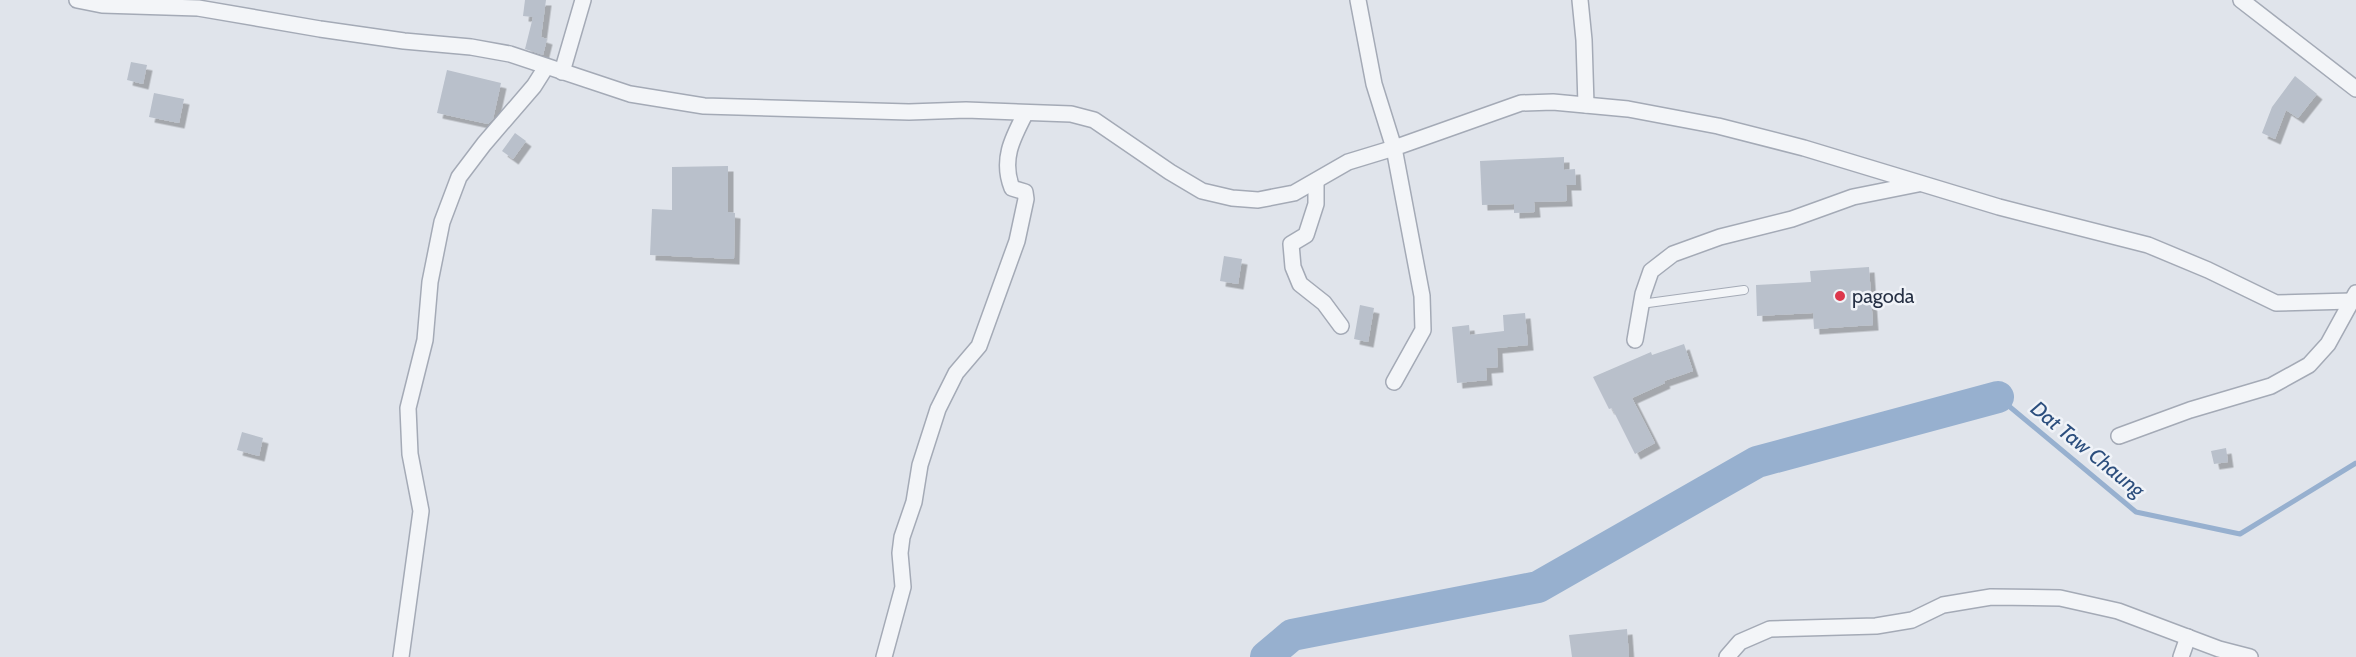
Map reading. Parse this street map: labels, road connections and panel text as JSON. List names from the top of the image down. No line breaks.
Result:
{"water":["Dat Taw Chaung"],"places":["pagoda"]}
